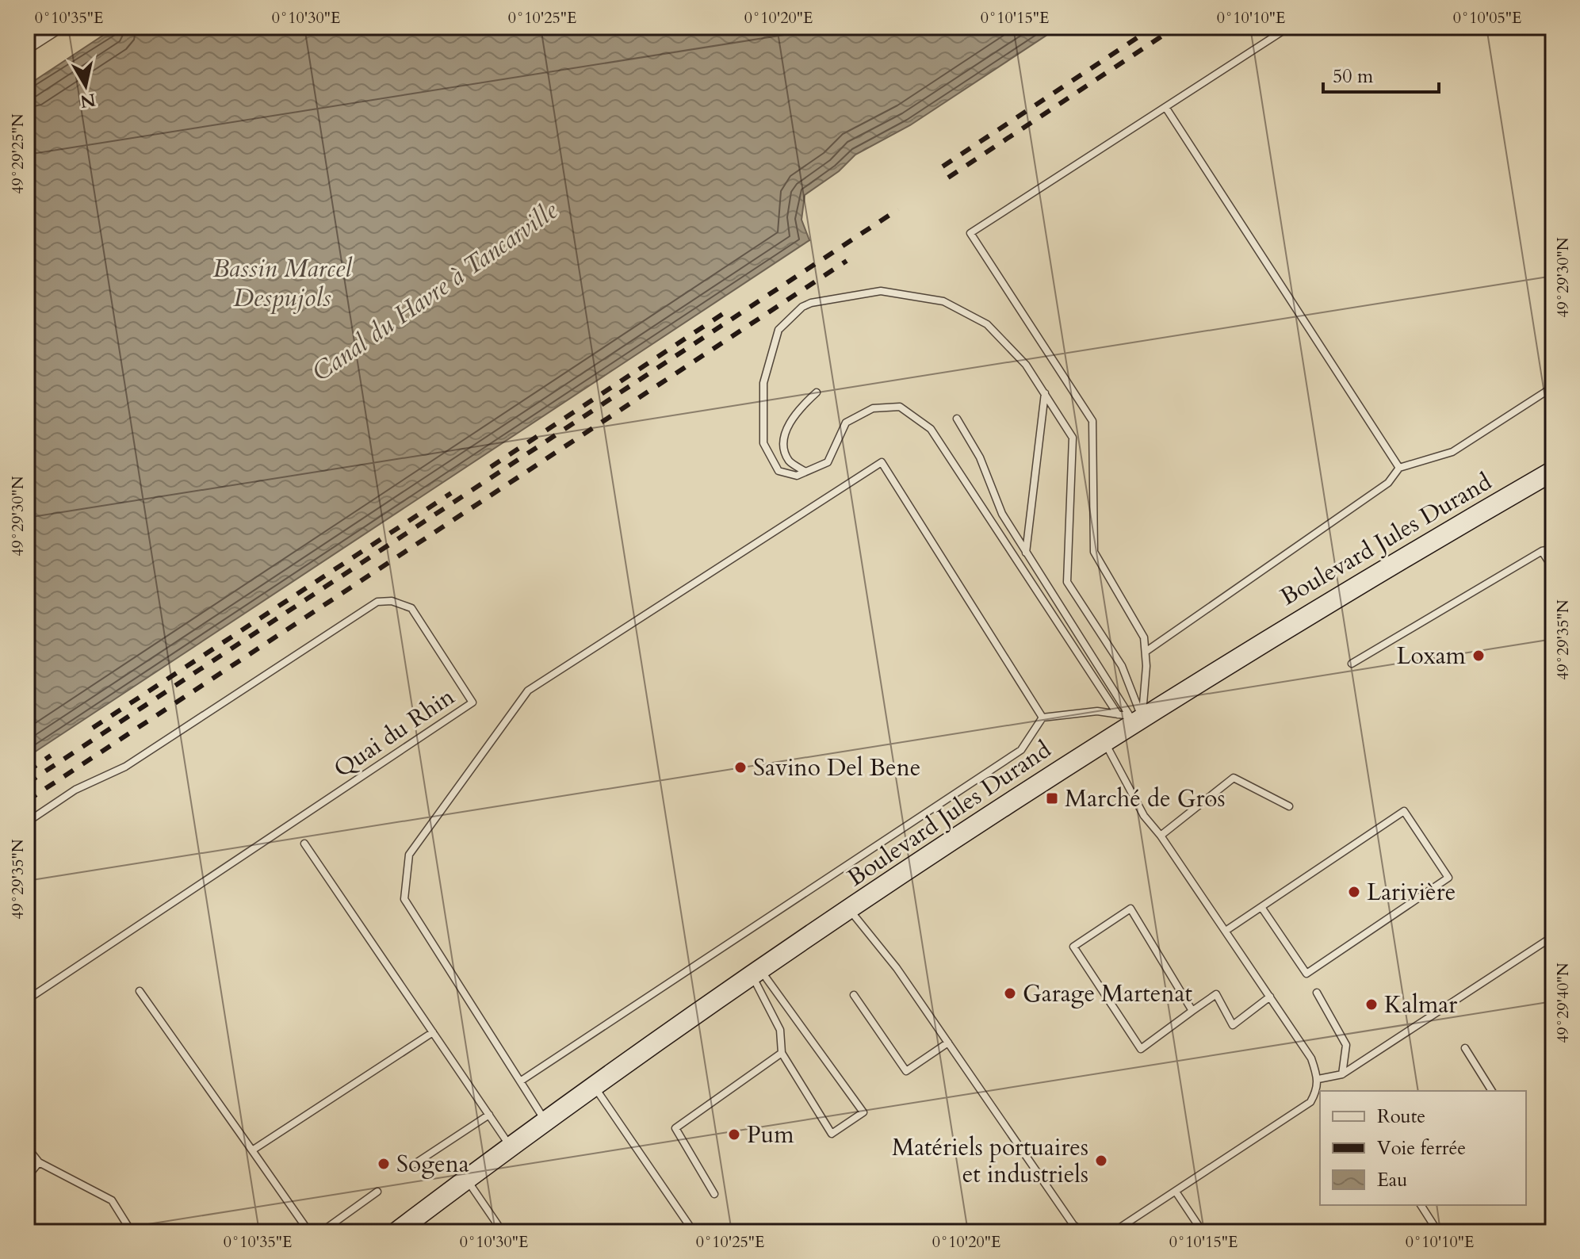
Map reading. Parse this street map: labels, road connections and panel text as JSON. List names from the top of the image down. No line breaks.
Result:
{"streets":{"main road":["Boulevard Jules Durand"],"lane":["Quai du Rhin"]},"water":["Bassin Marcel Despujols","Canal du Havre à Tancarville"],"places":{"other":["Loxam","Savino Del Bene","Larivière","Garage Martenat","Kalmar","Pum","Matériels portuaires et industriels","Sogena"],"transit":["Marché de Gros"]},"legend":["Route","Voie ferrée","Eau"],"scale_bar":"50 m","north":"bottom","coordinates":["0°10'35\"E","0°10'30\"E","0°10'25\"E","0°10'20\"E","0°10'15\"E","0°10'10\"E","0°10'05\"E","49°29'25\"N","49°29'30\"N","49°29'35\"N","49°29'40\"N"]}
